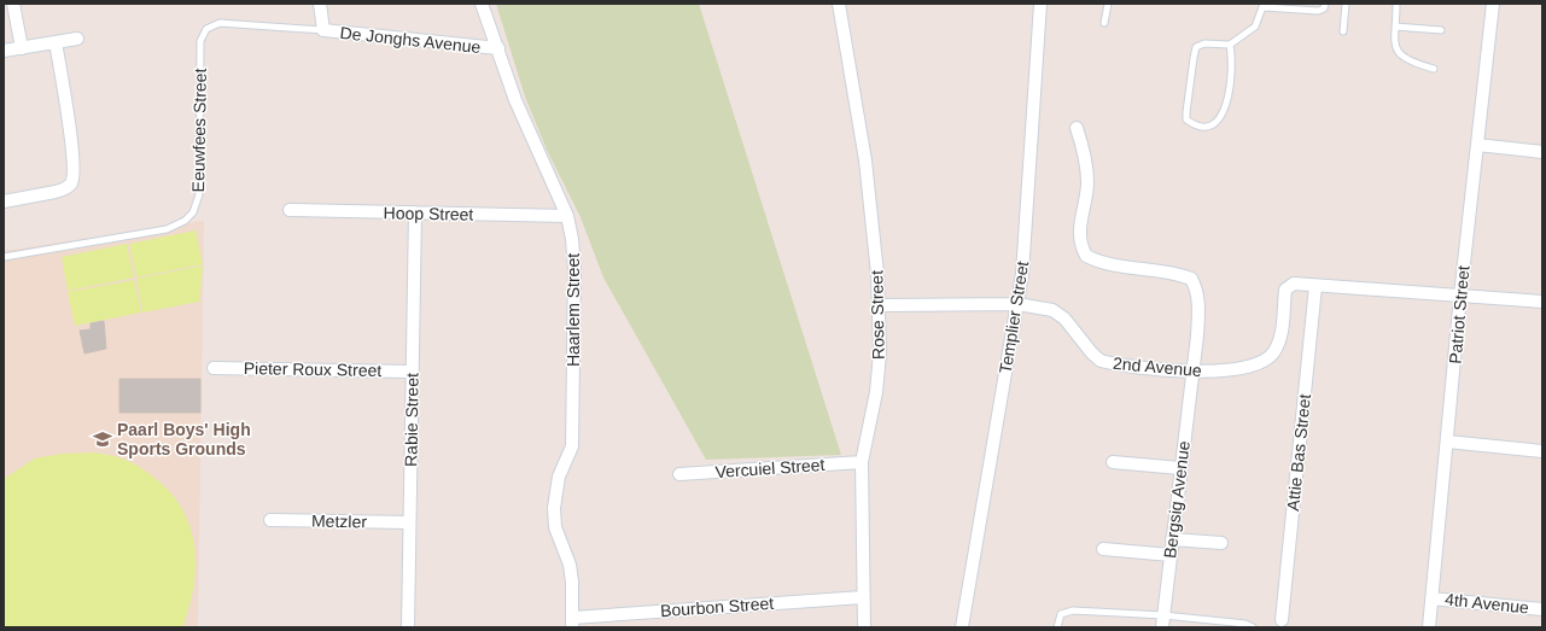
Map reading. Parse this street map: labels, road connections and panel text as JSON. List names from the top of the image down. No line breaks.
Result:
{"streets":{"street":["De Jonghs Avenue","Hoop Street","Haarlem Street","Rose Street","Patriot Street","Templier Street","2nd Avenue","Pieter Roux Street","Rabie Street","Attie Bas Street","Vercuiel Street","Bergsig Avenue","Metzler","4th Avenue","Bourbon Street"],"lane":["Eeuwfees Street"]},"crossings":[["De Jonghs Avenue","Eeuwfees Street"],["De Jonghs Avenue","Haarlem Street"],["Hoop Street","Haarlem Street"],["Hoop Street","Rabie Street"],["Haarlem Street","Bourbon Street"],["Rose Street","2nd Avenue"],["Rose Street","Vercuiel Street"],["Rose Street","Bourbon Street"],["Patriot Street","2nd Avenue"],["Patriot Street","4th Avenue"],["Templier Street","2nd Avenue"],["2nd Avenue","Attie Bas Street"],["2nd Avenue","Bergsig Avenue"],["Pieter Roux Street","Rabie Street"],["Rabie Street","Metzler"]],"places":{"school or university":["Paarl Boys' High Sports Grounds"]}}
